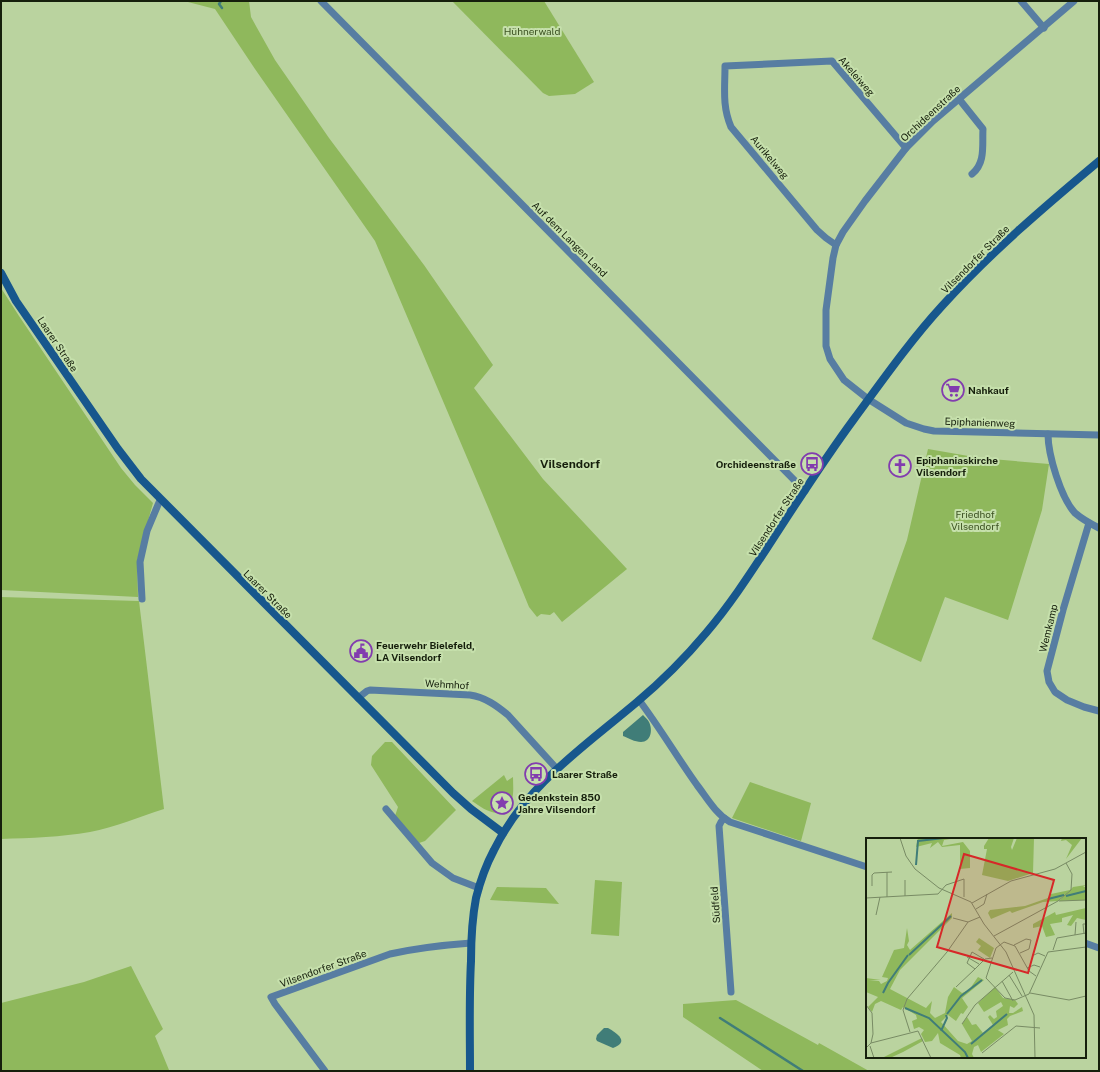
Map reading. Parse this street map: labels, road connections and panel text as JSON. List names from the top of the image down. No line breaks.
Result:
{"streets":{"main road":["Vilsendorfer Straße","Laarer Straße"],"street":["Akeleiweg","Orchideenstraße","Aurikelweg","Auf dem Langen Land","Epiphanienweg","Wemkamp","Wehmhof","Südfeld"]},"crossings":[["Akeleiweg","Orchideenstraße"],["Akeleiweg","Aurikelweg"],["Orchideenstraße","Aurikelweg"],["Orchideenstraße","Vilsendorfer Straße"],["Orchideenstraße","Epiphanienweg"],["Auf dem Langen Land","Vilsendorfer Straße"],["Vilsendorfer Straße","Laarer Straße"],["Vilsendorfer Straße","Epiphanienweg"],["Vilsendorfer Straße","Wehmhof"],["Laarer Straße","Wehmhof"]],"districts":["Vilsendorf"],"parks":["Hühnerwald","Friedhof Vilsendorf"],"places":{"supermarket":["Nahkauf"],"bus stop":["Orchideenstraße","Laarer Straße"],"church":["Epiphaniaskirche Vilsendorf"],"public building":["Feuerwehr Bielefeld, LA Vilsendorf"],"place":["Gedenkstein 850 Jahre Vilsendorf"]}}
